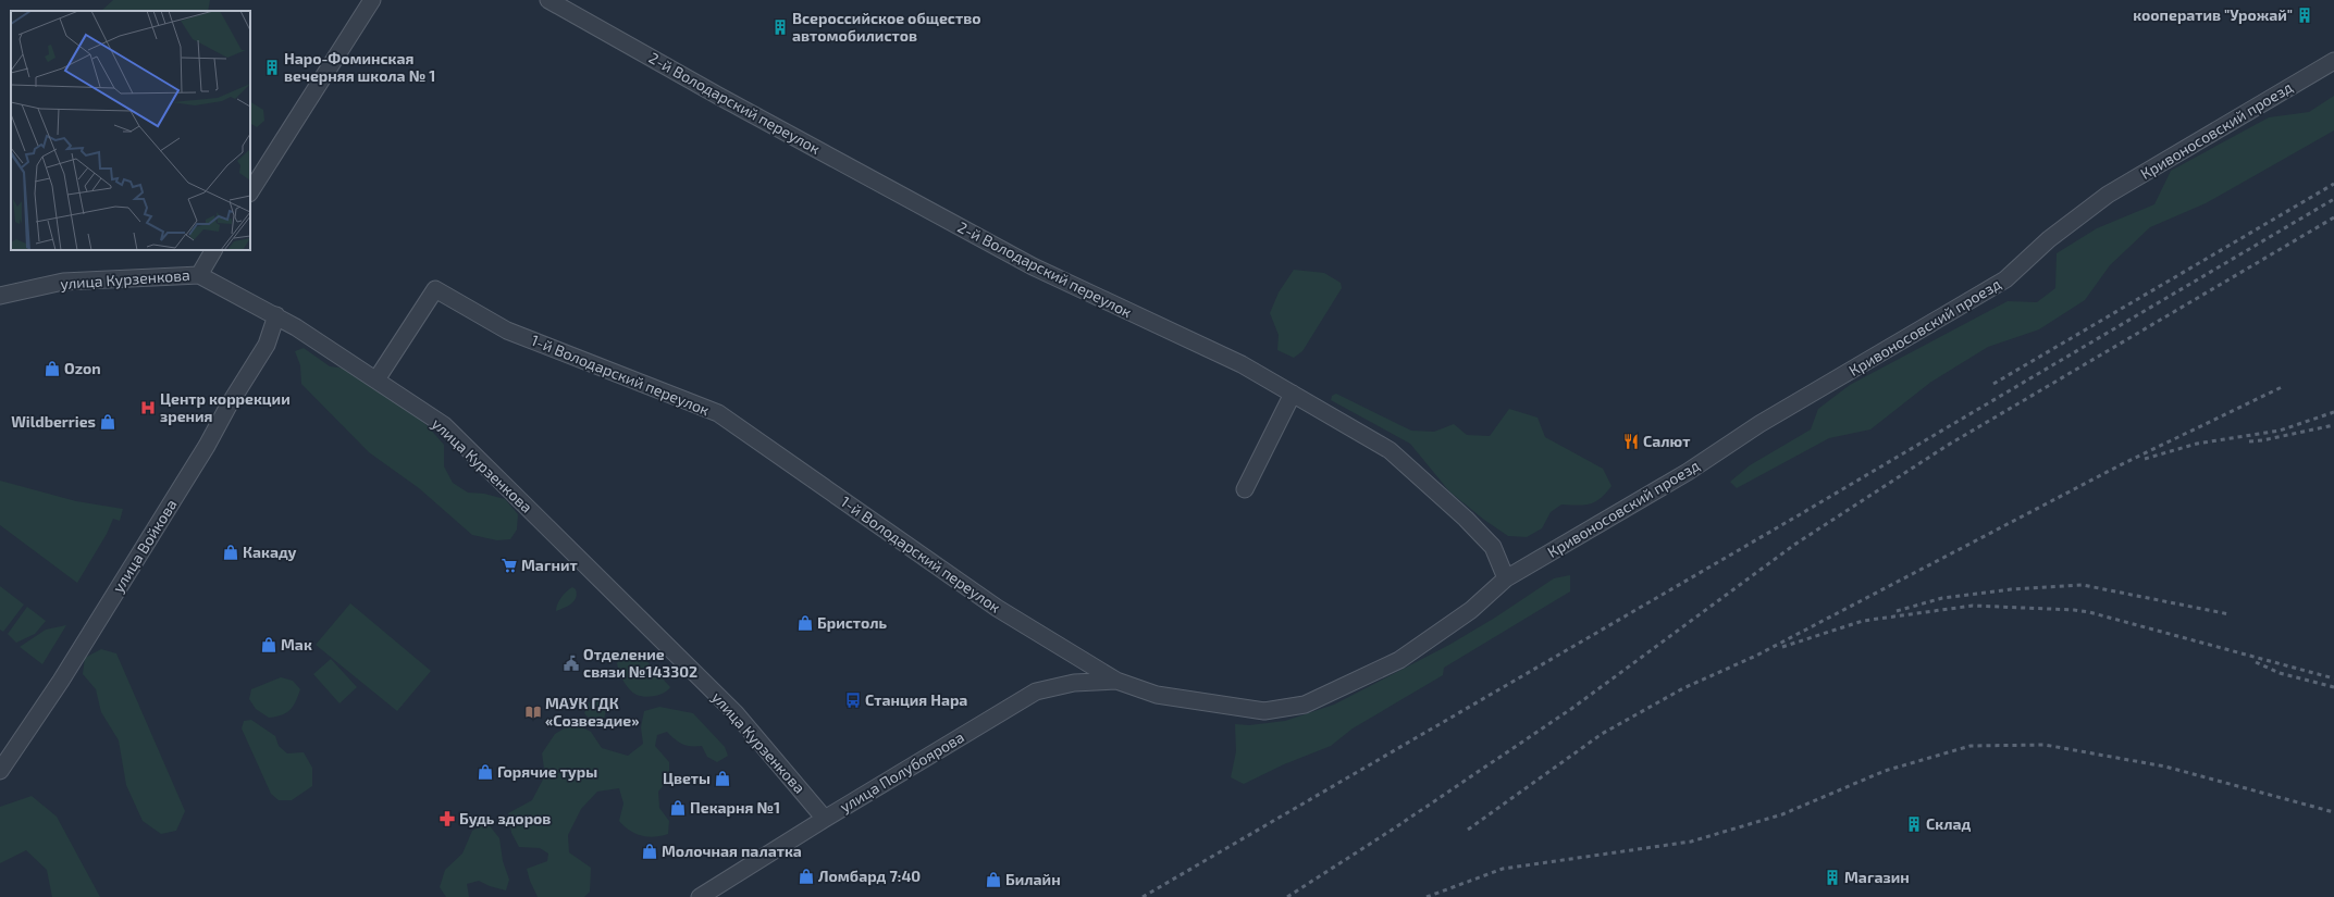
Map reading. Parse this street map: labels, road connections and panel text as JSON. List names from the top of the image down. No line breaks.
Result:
{"streets":{"street":["2-й Володарский переулок","Кривоносовский проезд","улица Курзенкова","1-й Володарский переулок","улица Войкова","улица Полубоярова"]},"crossings":[["2-й Володарский переулок","Кривоносовский проезд"],["2-й Володарский переулок","1-й Володарский переулок"],["Кривоносовский проезд","1-й Володарский переулок"],["улица Курзенкова","1-й Володарский переулок"],["улица Курзенкова","улица Войкова"],["улица Курзенкова","улица Полубоярова"],["1-й Володарский переулок","улица Полубоярова"]],"places":{"building":["кооператив \"Урожай\"","Всероссийское общество автомобилистов","Наро-Фоминская вечерняя школа № 1","Склад","Магазин"],"shop":["Ozon","Wildberries","Какаду","Бристоль","Мак","Горячие туры","Цветы","Пекарня №1","Молочная палатка","Ломбард 7:40","Билайн"],"hospital":["Центр коррекции зрения"],"restaurant":["Салют"],"supermarket":["Магнит"],"public building":["Отделение связи №143302"],"bus stop":["Станция Нара"],"library":["МАУК ГДК «Созвездие»"],"pharmacy":["Будь здоров"]}}
